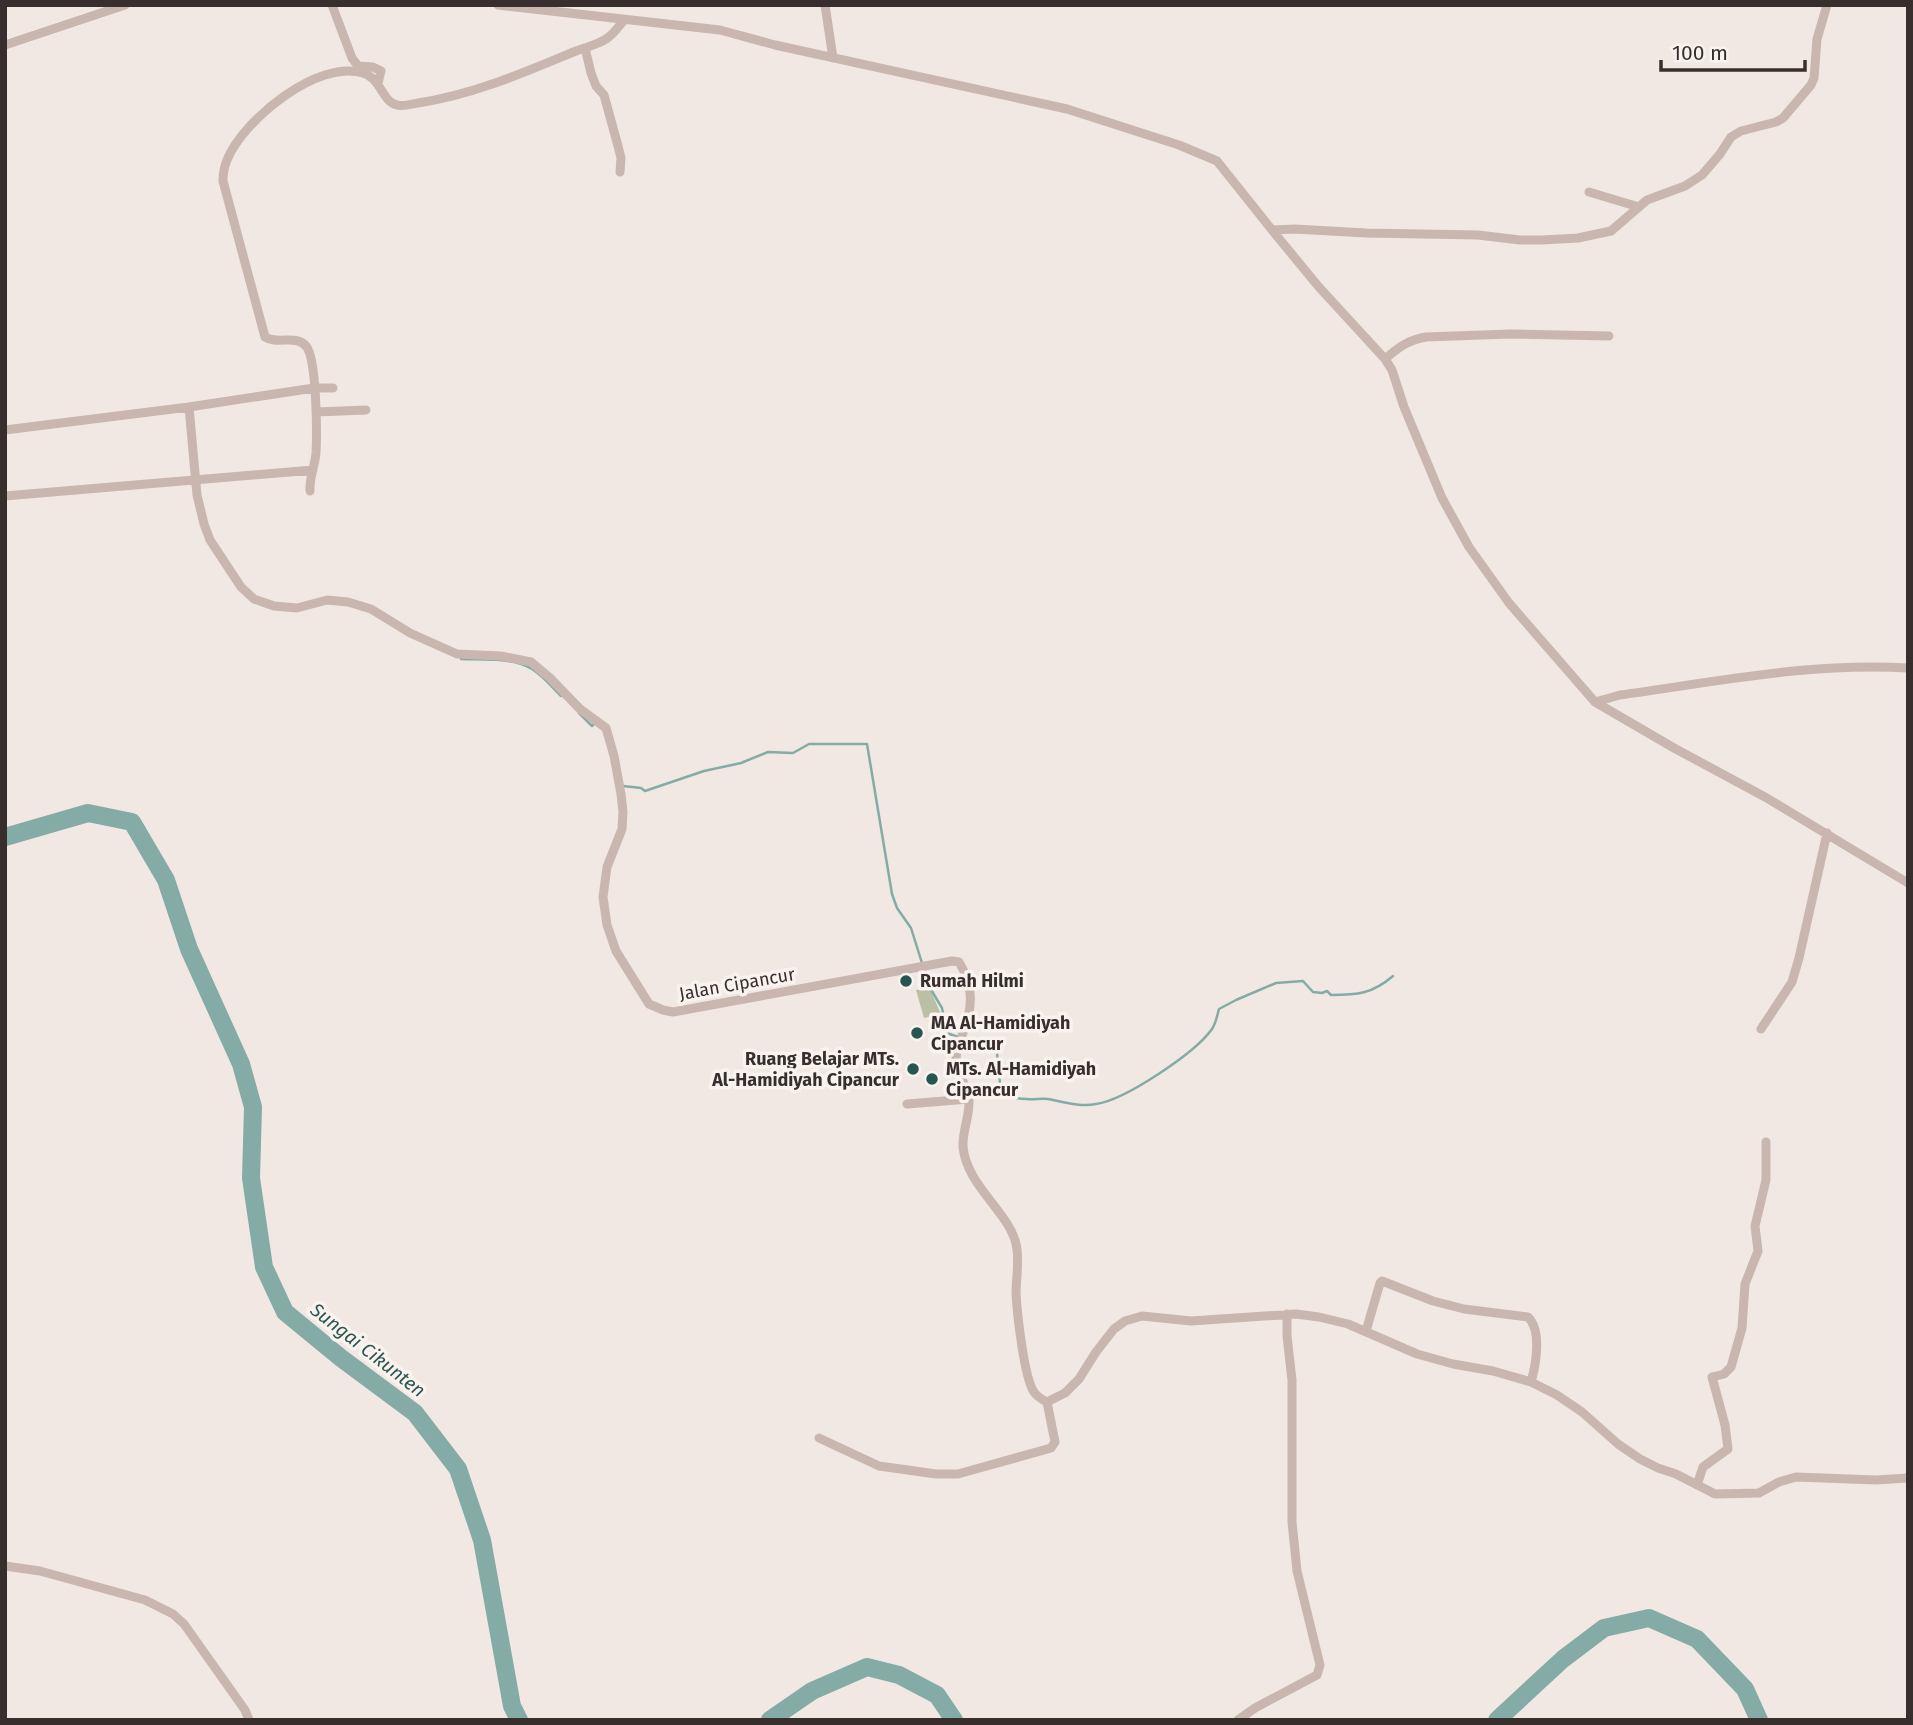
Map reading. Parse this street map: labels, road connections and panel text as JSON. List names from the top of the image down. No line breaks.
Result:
{"streets":{"street":["Jalan Cipancur"]},"water":["Sungai Cikunten"],"places":["Rumah Hilmi","MA Al-Hamidiyah Cipancur","Ruang Belajar MTs. Al-Hamidiyah Cipancur","MTs. Al-Hamidiyah Cipancur"],"scale_bar":"100 m"}
